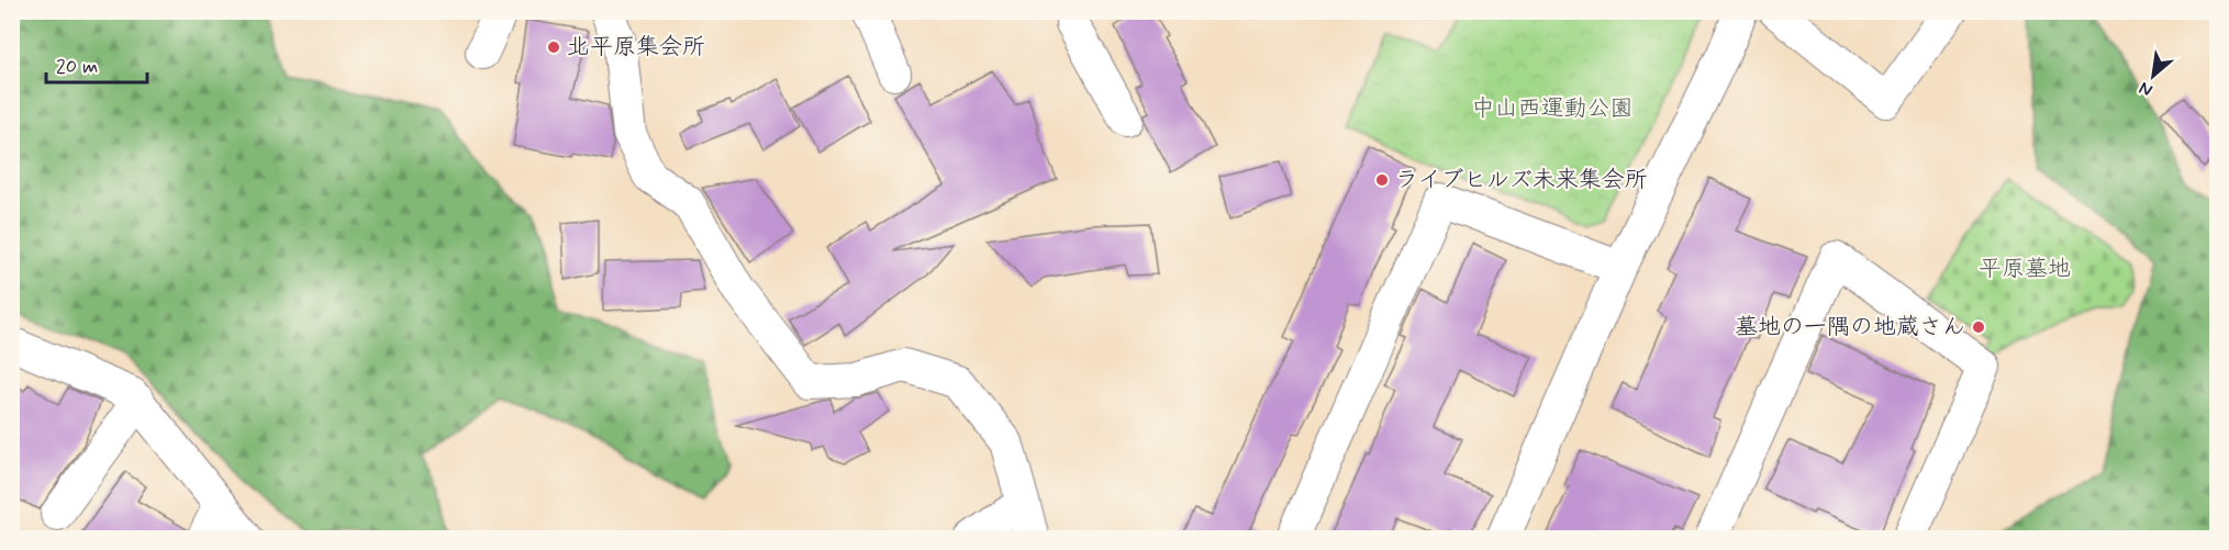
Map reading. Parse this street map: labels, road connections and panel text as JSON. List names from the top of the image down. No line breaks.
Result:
{"parks":["中山西運動公園","平原墓地"],"places":["北平原集会所","ライブヒルズ未来集会所","墓地の一隅の地蔵さん"],"scale_bar":"20 m","north":"bottom left"}
